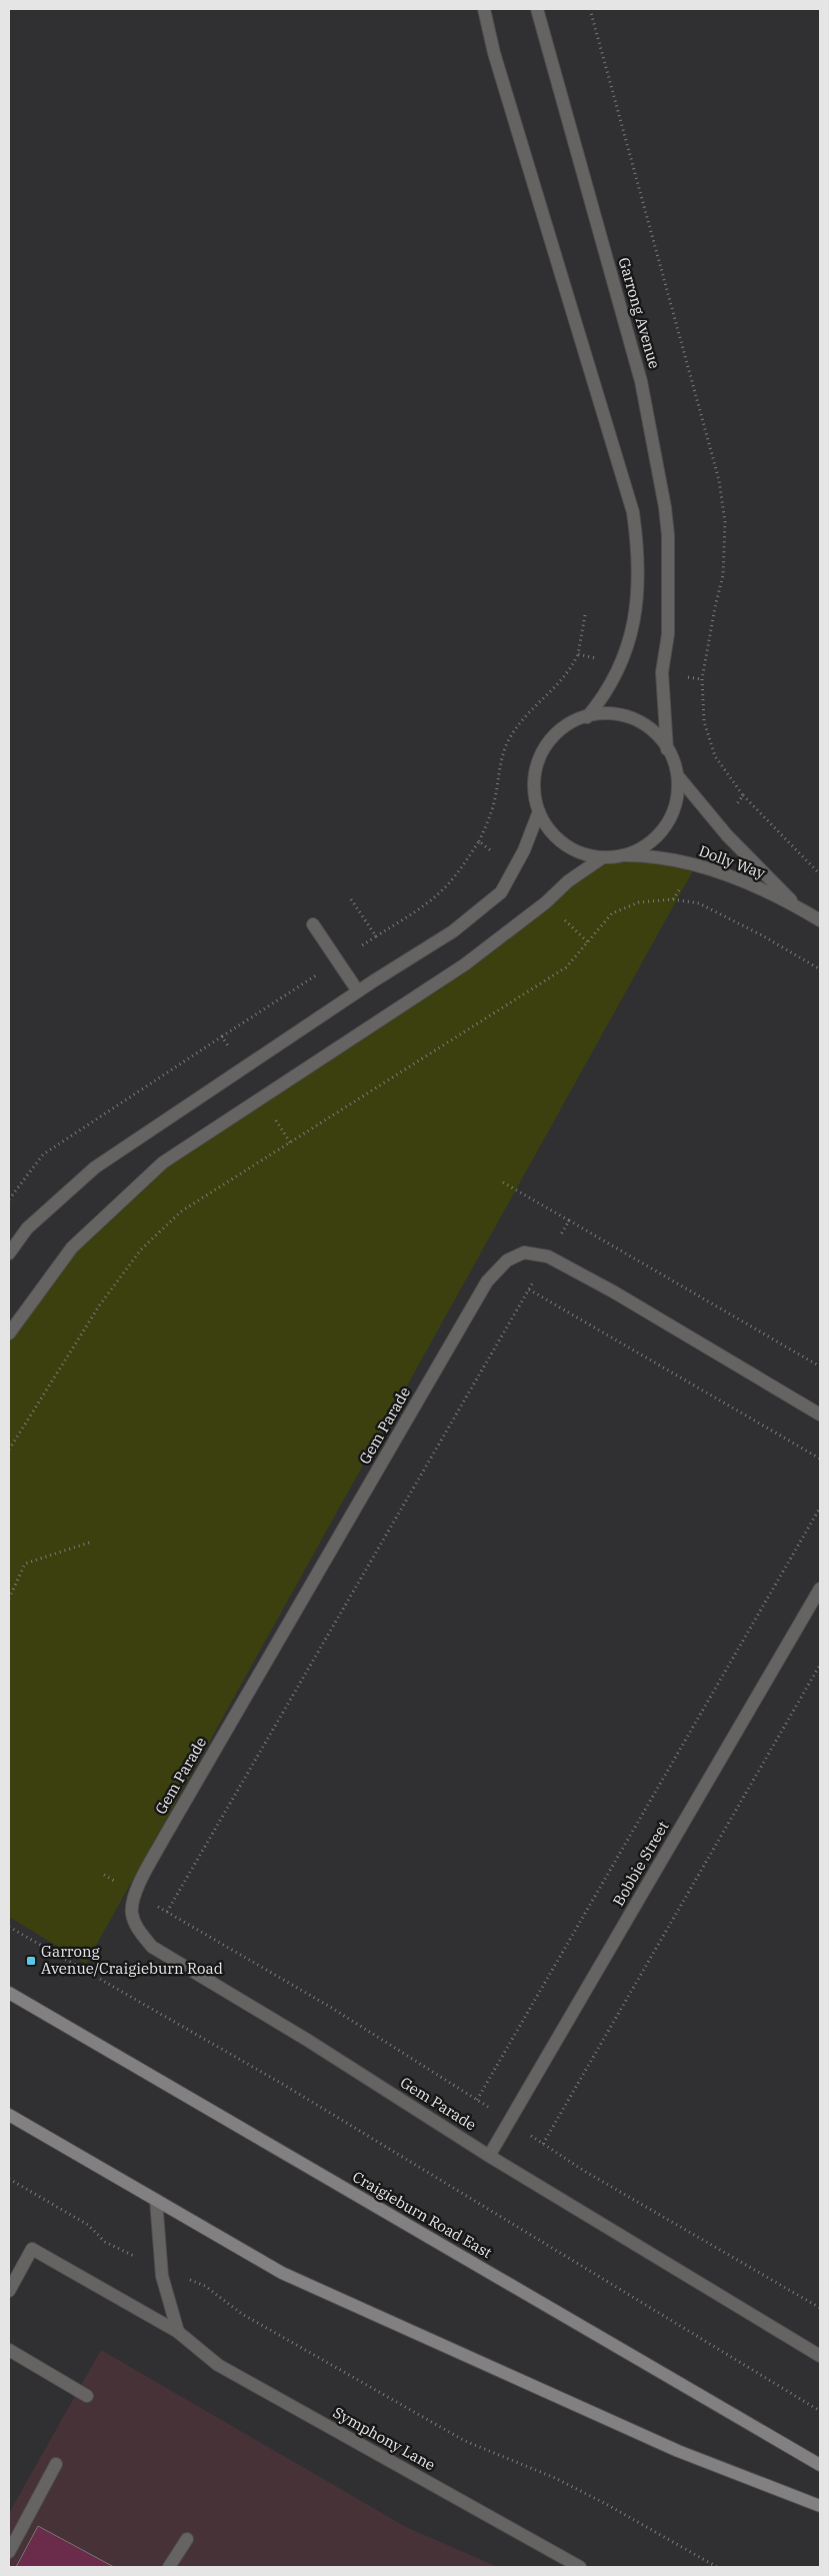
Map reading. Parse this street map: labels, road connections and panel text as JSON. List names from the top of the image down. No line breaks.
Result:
{"streets":{"main road":["Craigieburn Road East"],"street":["Garrong Avenue","Dolly Way","Gem Parade","Bobbie Street","Symphony Lane"]},"crossings":[["Garrong Avenue","Dolly Way"],["Gem Parade","Bobbie Street"]],"places":{"transit":["Garrong Avenue/Craigieburn Road"]}}
